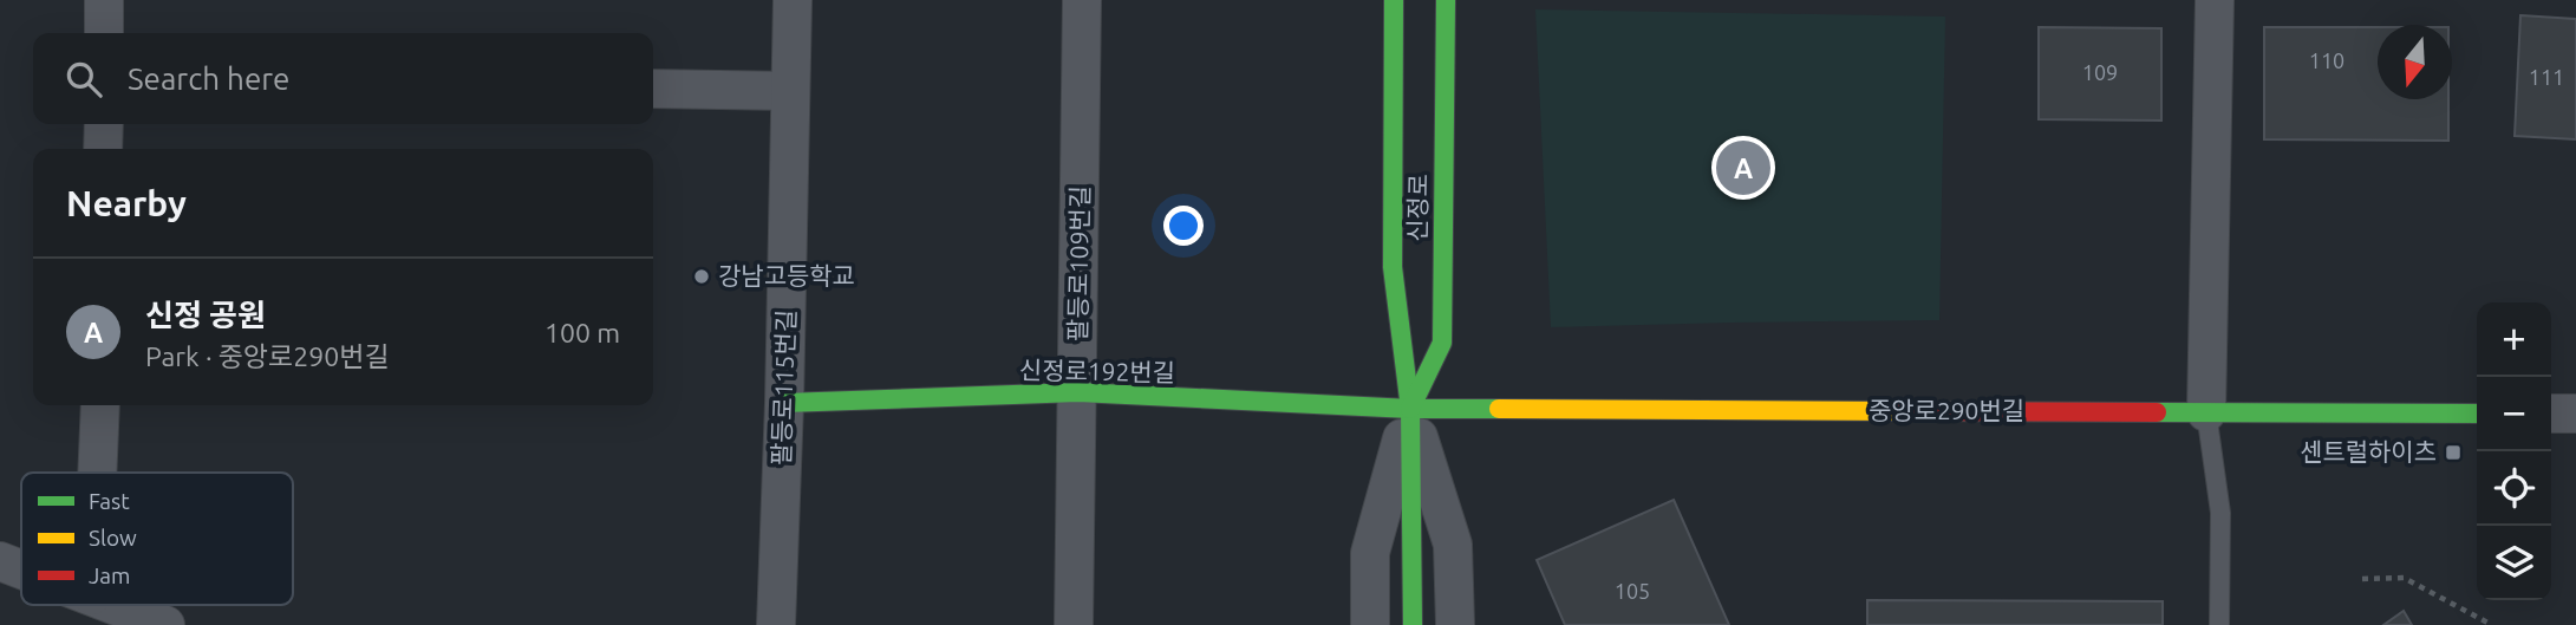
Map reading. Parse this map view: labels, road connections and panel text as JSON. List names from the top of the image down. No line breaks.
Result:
{"streets":{"street":["신정로","팔등로109번길","신정로192번길","팔등로115번길","중앙로290번길"]},"crossings":[["신정로","신정로192번길"],["신정로","중앙로290번길"],["팔등로109번길","신정로192번길"],["신정로192번길","팔등로115번길"],["신정로192번길","중앙로290번길"]],"places":{"other":["강남고등학교"],"transit":["센트럴하이츠"]},"house_numbers":["110","109","111","105"],"legend":["Fast","Slow","Jam"],"north":"bottom","page":{"search":"Search here","pins":"A","heading":"Nearby","list":[{"mark":"A","name":"신정 공원","note":"Park · 중앙로290번길","value":"100 m"}],"map_buttons":["+","−"]}}
